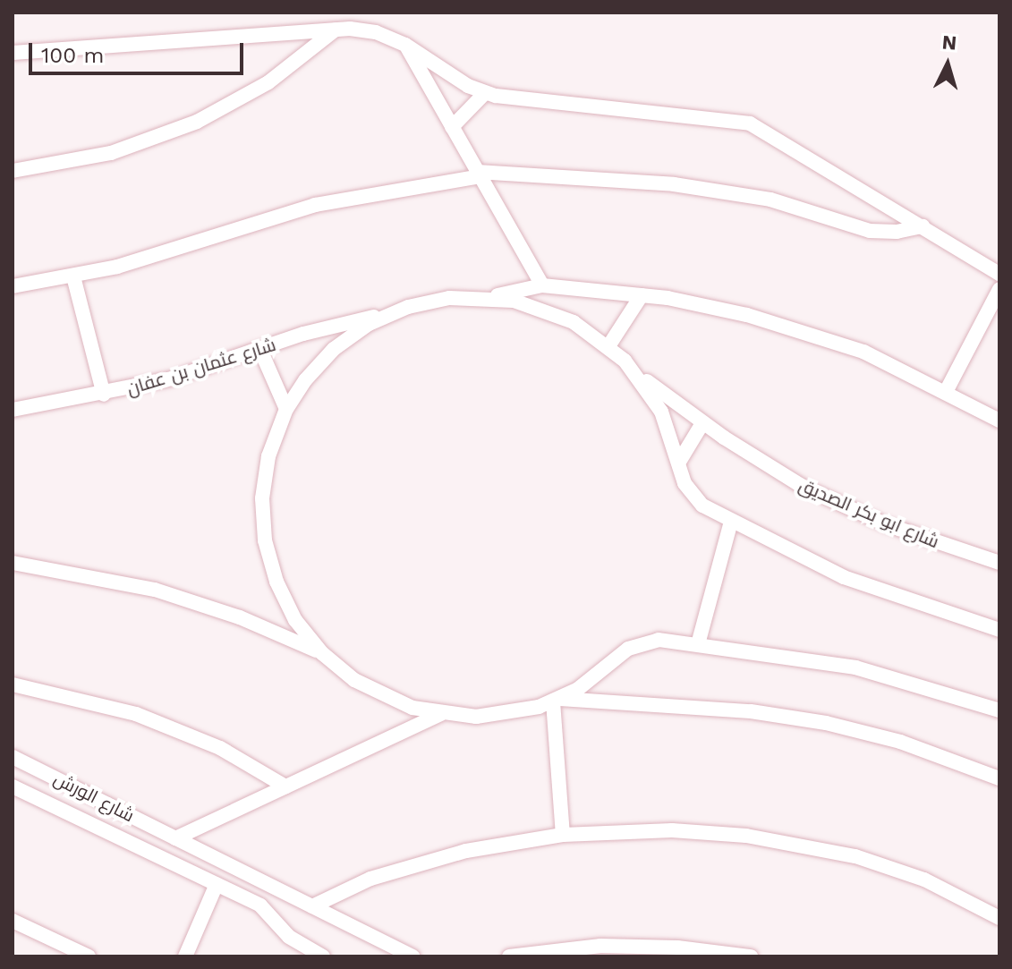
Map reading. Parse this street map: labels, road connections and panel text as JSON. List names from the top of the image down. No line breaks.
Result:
{"streets":{"street":["شارع عثمان بن عفان","شارع ابو بكر الصديق","شارع الورش"]},"scale_bar":"100 m","north":"top"}
